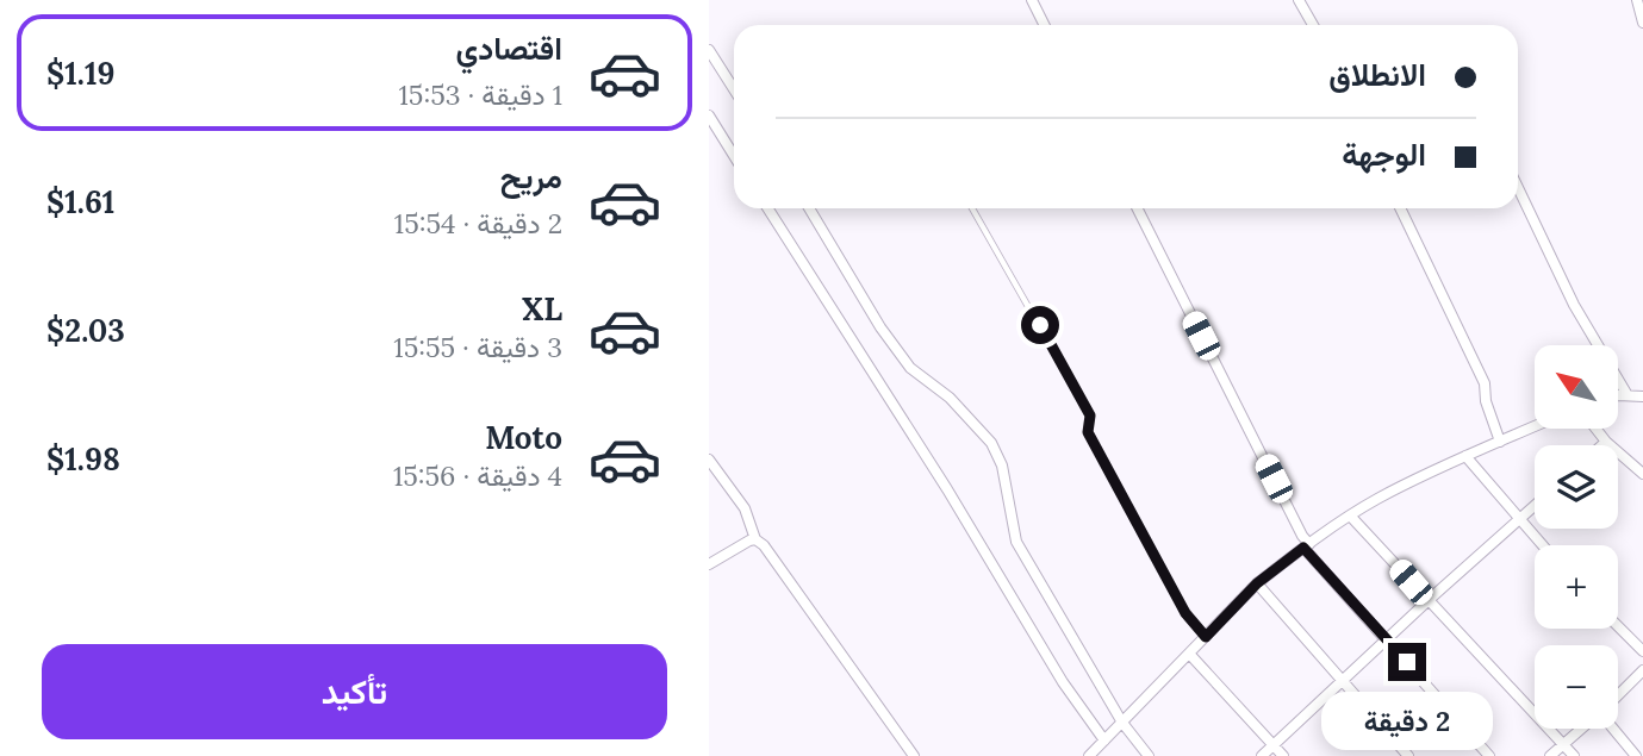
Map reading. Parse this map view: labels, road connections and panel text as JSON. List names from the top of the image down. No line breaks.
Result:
{"north":"top left","page":{"list":[{"name":"اقتصادي","note":"1 دقيقة · 15:53","value":"$1.19"},{"name":"مريح","note":"2 دقيقة · 15:54","value":"$1.61"},{"name":"XL","note":"3 دقيقة · 15:55","value":"$2.03"},{"name":"Moto","note":"4 دقيقة · 15:56","value":"$1.98"}],"banner":["الانطلاق","الوجهة"],"map_buttons":["+","−"],"buttons":"تأكيد","bubble":"2 دقيقة"}}
